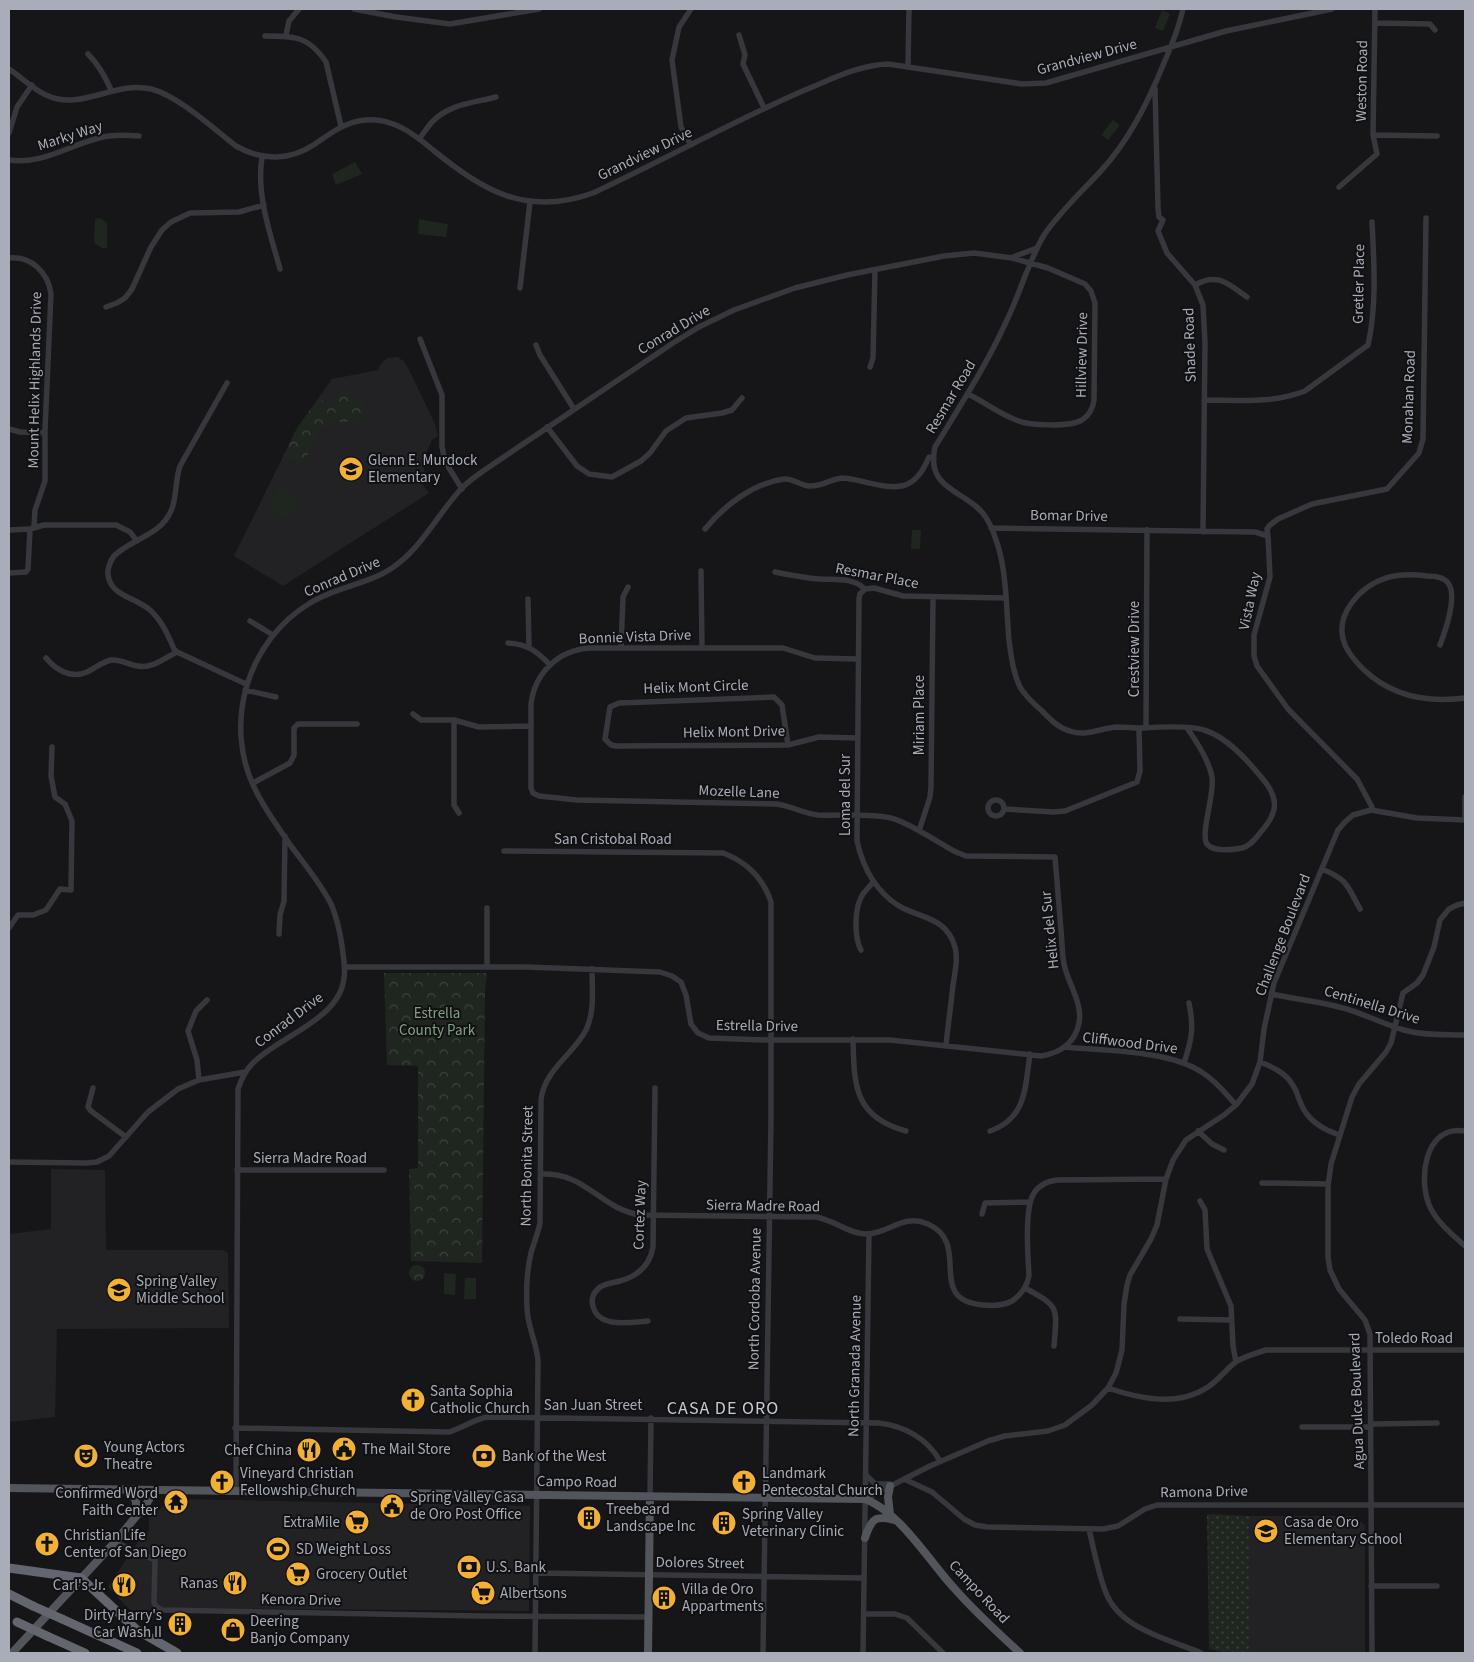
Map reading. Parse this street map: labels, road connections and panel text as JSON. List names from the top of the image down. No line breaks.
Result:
{"streets":{"main road":["Campo Road"],"street":["Grandview Drive","Weston Road","Marky Way","Gretler Place","Conrad Drive","Shade Road","Hillview Drive","Mount Helix Highlands Drive","Resmar Road","Monahan Road","Bomar Drive","Resmar Place","Vista Way","Bonnie Vista Drive","Crestview Drive","Helix Mont Circle","Miriam Place","Helix Mont Drive","Mozelle Lane","Loma del Sur","San Cristobal Road","Helix del Sur","Challenge Boulevard","Centinella Drive","Estrella Drive","Cliffwood Drive","Sierra Madre Road","North Bonita Street","Cortez Way","North Cordoba Avenue","Toledo Road","North Granada Avenue","Agua Dulce Boulevard","San Juan Street","Ramona Drive","Dolores Street","Kenora Drive"]},"crossings":[["Grandview Drive","Resmar Road"],["Gretler Place","Shade Road"],["Conrad Drive","Hillview Drive"],["Conrad Drive","Resmar Road"],["Conrad Drive","Estrella Drive"],["Conrad Drive","Sierra Madre Road"],["Conrad Drive","San Juan Street"],["Conrad Drive","Campo Road"],["Shade Road","Resmar Road"],["Hillview Drive","Resmar Road"],["Monahan Road","Vista Way"],["Bomar Drive","Crestview Drive"],["Resmar Place","Miriam Place"],["Resmar Place","Loma del Sur"],["Vista Way","Challenge Boulevard"],["Bonnie Vista Drive","Mozelle Lane"],["Bonnie Vista Drive","Loma del Sur"],["Helix Mont Circle","Helix Mont Drive"],["Miriam Place","Mozelle Lane"],["Helix Mont Drive","Loma del Sur"],["Mozelle Lane","Loma del Sur"],["Mozelle Lane","Helix del Sur"],["Loma del Sur","Estrella Drive"],["San Cristobal Road","North Cordoba Avenue"],["Helix del Sur","Cliffwood Drive"],["Challenge Boulevard","Centinella Drive"],["Challenge Boulevard","Cliffwood Drive"],["Challenge Boulevard","Toledo Road"],["Challenge Boulevard","North Granada Avenue"],["Challenge Boulevard","San Juan Street"],["Challenge Boulevard","Campo Road"],["Challenge Boulevard","Ramona Drive"],["Centinella Drive","Agua Dulce Boulevard"],["Estrella Drive","North Bonita Street"],["Estrella Drive","North Cordoba Avenue"],["Sierra Madre Road","North Bonita Street"],["Sierra Madre Road","Cortez Way"],["Sierra Madre Road","North Cordoba Avenue"],["Sierra Madre Road","North Granada Avenue"],["North Bonita Street","San Juan Street"],["North Bonita Street","Campo Road"],["North Bonita Street","Dolores Street"],["North Bonita Street","Kenora Drive"],["North Cordoba Avenue","San Juan Street"],["North Cordoba Avenue","Campo Road"],["North Cordoba Avenue","Dolores Street"],["Toledo Road","Agua Dulce Boulevard"],["North Granada Avenue","San Juan Street"],["North Granada Avenue","Campo Road"],["North Granada Avenue","Dolores Street"],["Agua Dulce Boulevard","Ramona Drive"]],"districts":["CASA DE ORO"],"parks":["Estrella County Park"],"places":{"school or university":["Glenn E. Murdock Elementary","Spring Valley Middle School","Casa de Oro Elementary School"],"church":["Santa Sophia Catholic Church","Vineyard Christian Fellowship Church","Landmark Pentecostal Church","Christian Life Center of San Diego"],"public building":["The Mail Store","Spring Valley Casa de Oro Post Office"],"restaurant":["Chef China","Ranas","Carl's Jr."],"theatre":["Young Actors Theatre"],"bank":["Bank of the West","U.S. Bank"],"temple":["Confirmed Word Faith Center"],"building":["Treebeard Landscape Inc","Spring Valley Veterinary Clinic","Villa de Oro Appartments","Dirty Harry's Car Wash II"],"supermarket":["ExtraMile","Grocery Outlet","Albertsons"],"sports":["SD Weight Loss"],"shop":["Deering Banjo Company"]}}
